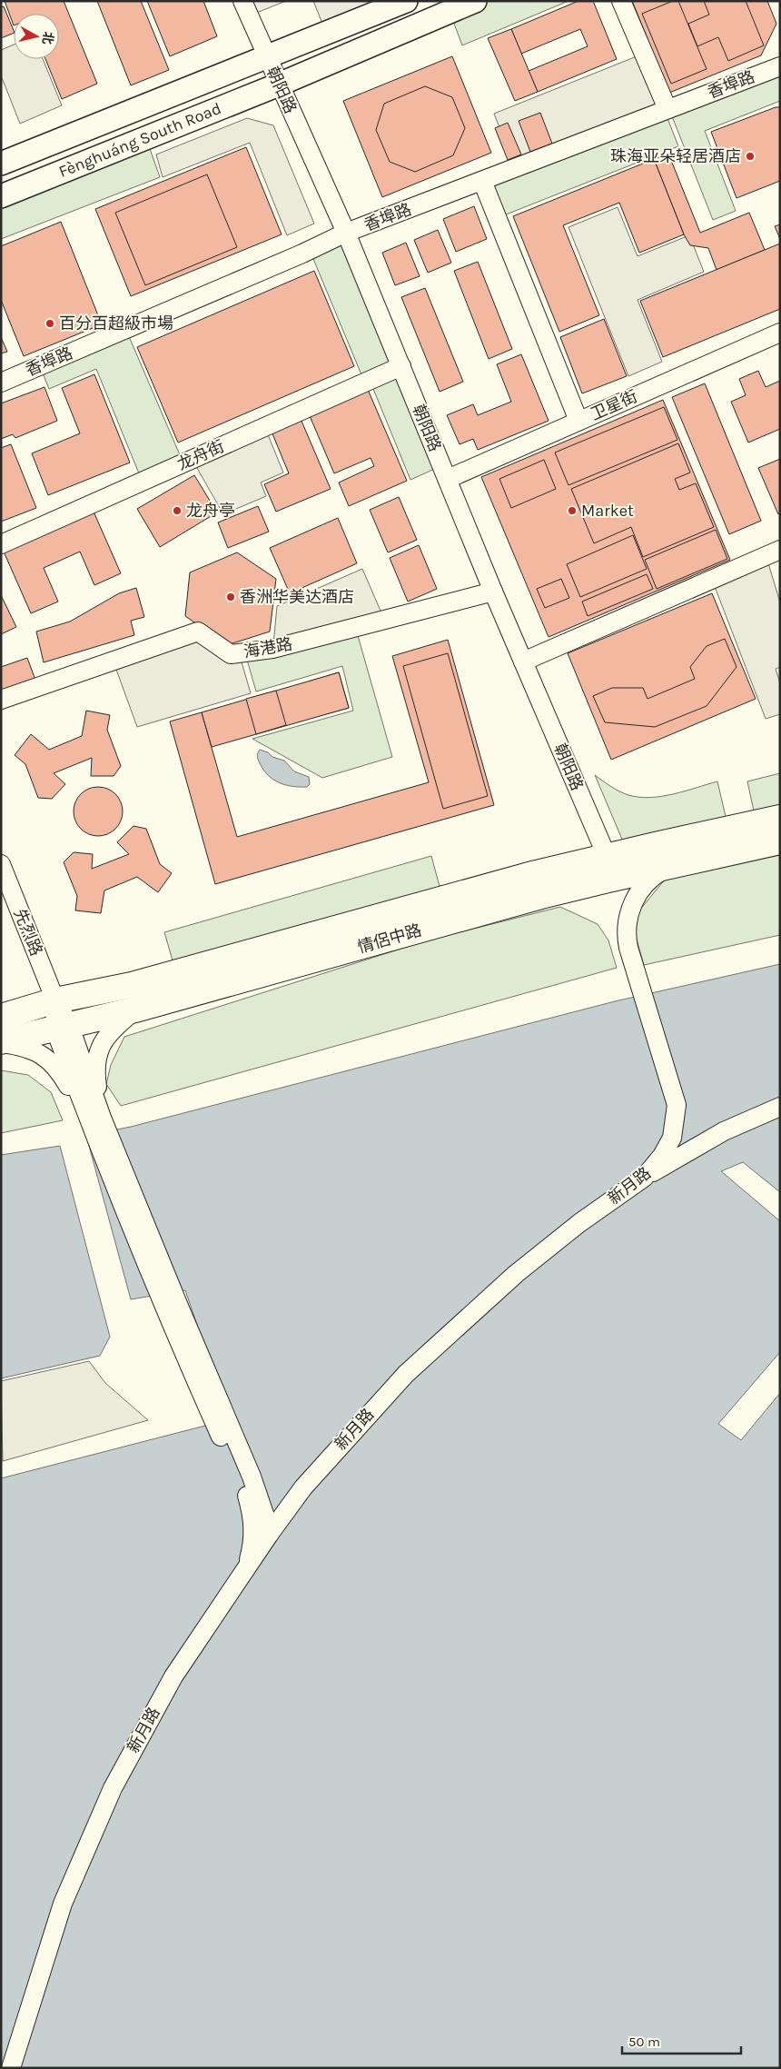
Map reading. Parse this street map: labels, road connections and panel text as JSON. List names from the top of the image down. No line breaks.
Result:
{"streets":{"highway":["情侶中路"],"main road":["Fènghuáng South Road"],"street":["香埠路","朝阳路","卫星街","龙舟街","海港路","先烈路","新月路"]},"crossings":[["香埠路","朝阳路"],["朝阳路","Fènghuáng South Road"],["朝阳路","卫星街"],["朝阳路","龙舟街"],["朝阳路","海港路"],["朝阳路","情侶中路"],["先烈路","情侶中路"],["情侶中路","新月路"]],"places":["珠海亚朵轻居酒店","百分百超級市場","龙舟亭","Market","香洲华美达酒店"],"scale_bar":"50 m","north":"right"}
